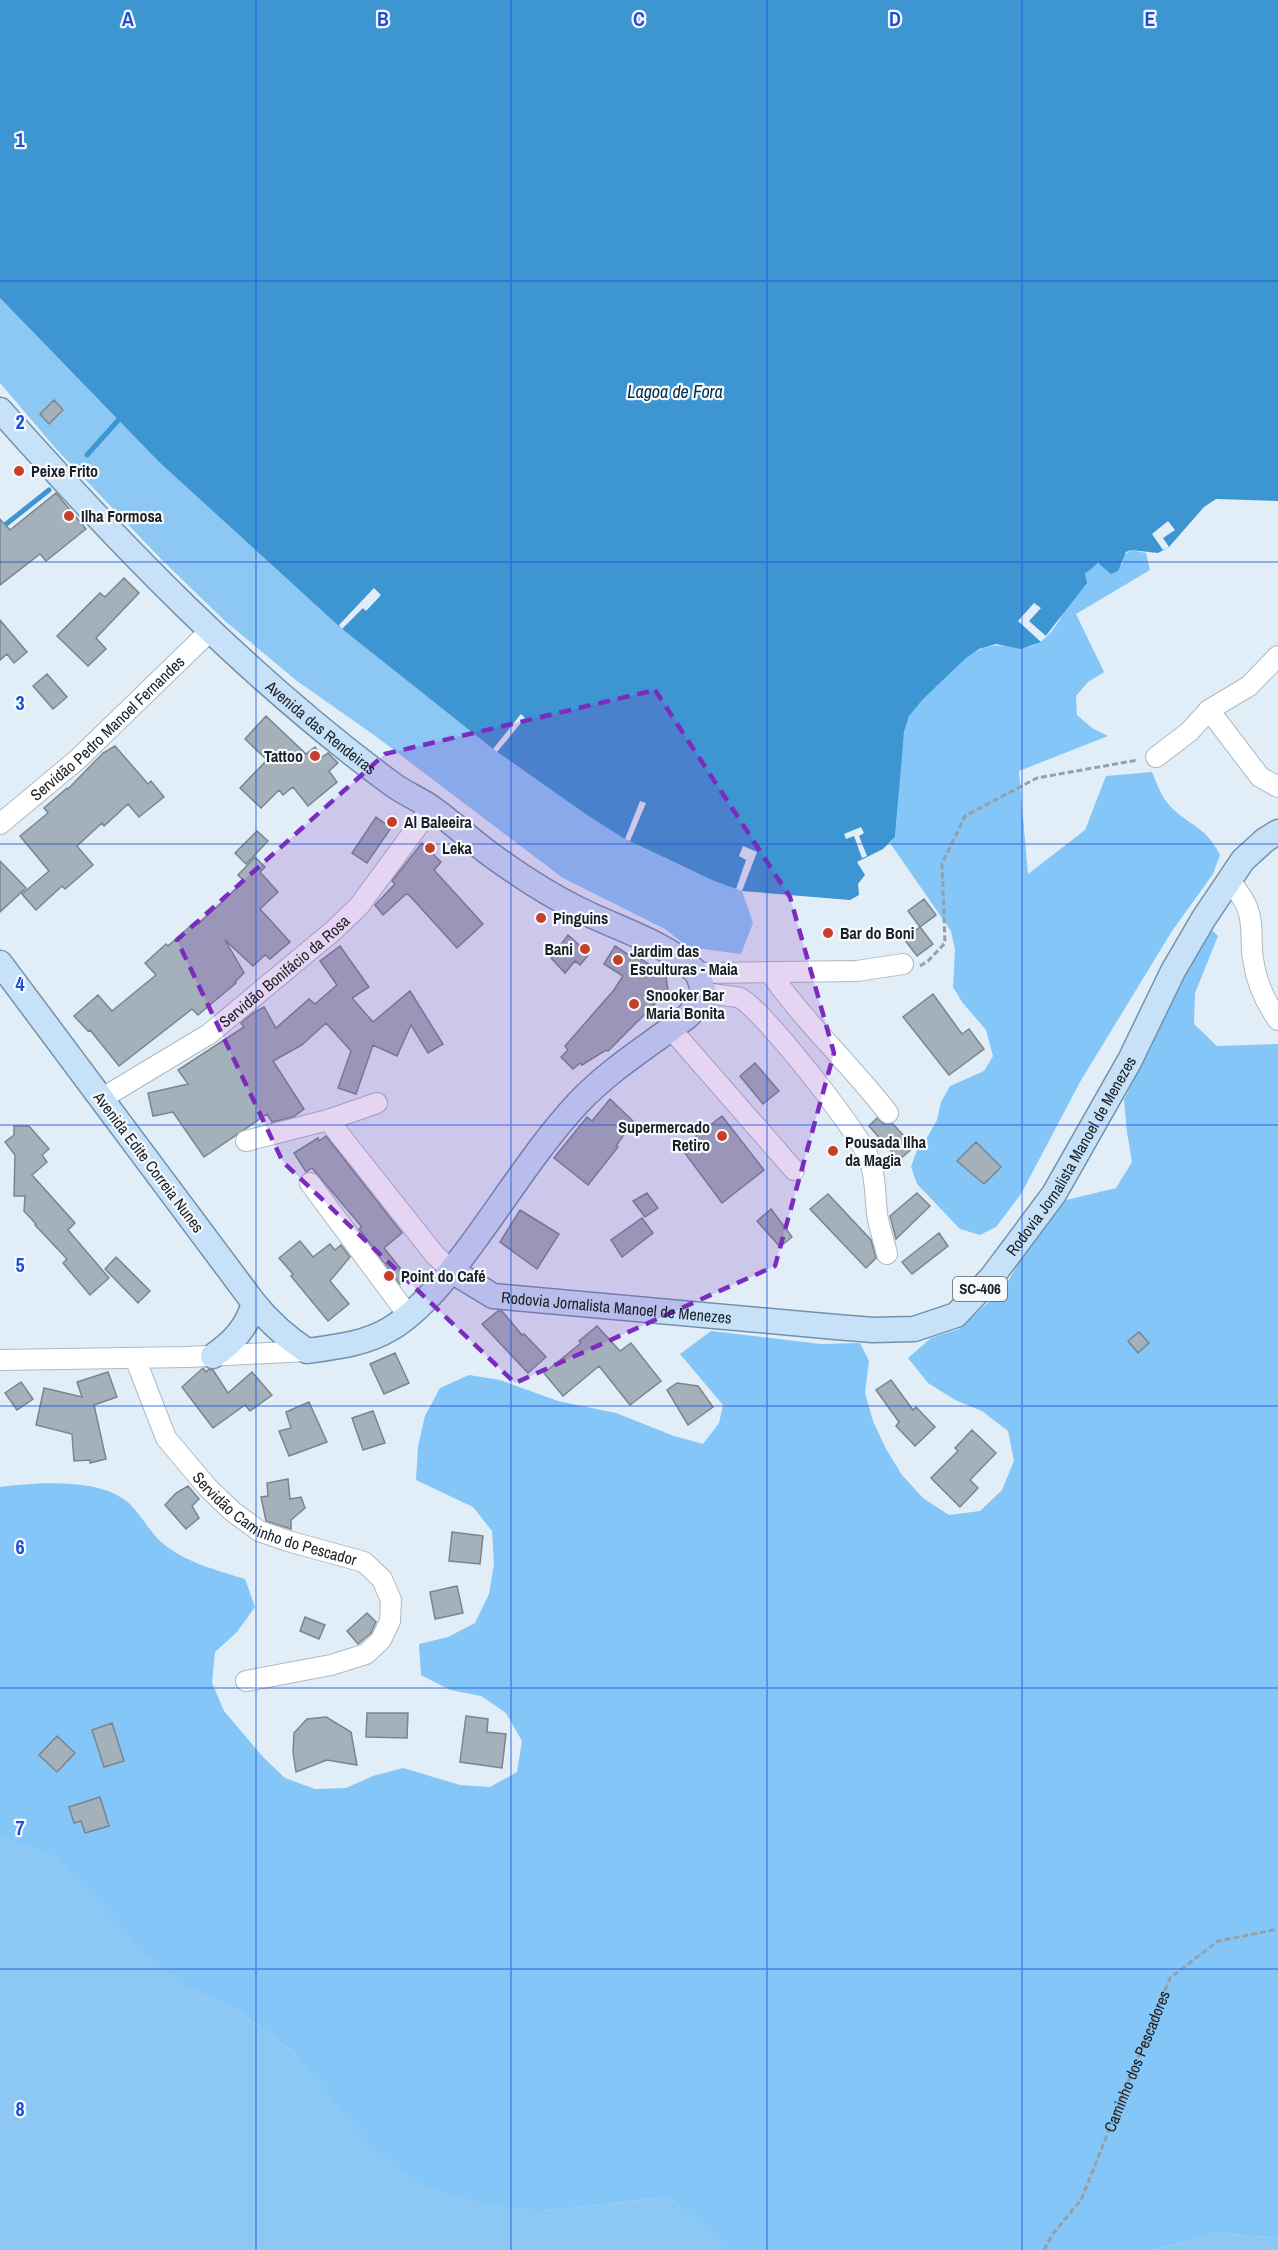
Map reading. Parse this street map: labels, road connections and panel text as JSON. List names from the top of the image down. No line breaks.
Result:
{"streets":{"main road":["Avenida das Rendeiras","Rodovia Jornalista Manoel de Menezes","Avenida Edite Correia Nunes","SC-406"],"street":["Servidão Pedro Manoel Fernandes","Servidão Bonifácio da Rosa","Servidão Caminho do Pescador"],"path":["Caminho dos Pescadores"]},"crossings":[["Avenida das Rendeiras","Servidão Pedro Manoel Fernandes"],["Avenida das Rendeiras","Servidão Bonifácio da Rosa"],["Servidão Bonifácio da Rosa","Avenida Edite Correia Nunes"]],"water":["Lagoa de Fora"],"places":["Peixe Frito","Ilha Formosa","Tattoo","Al Baleeira","Leka","Pinguins","Bar do Boni","Bani","Jardim das Esculturas - Maia","Snooker Bar Maria Bonita","Supermercado Retiro","Pousada Ilha da Magia","Point do Café"],"grid":{"columns":["A","B","C","D","E"],"rows":["1","2","3","4","5","6","7","8"]}}
